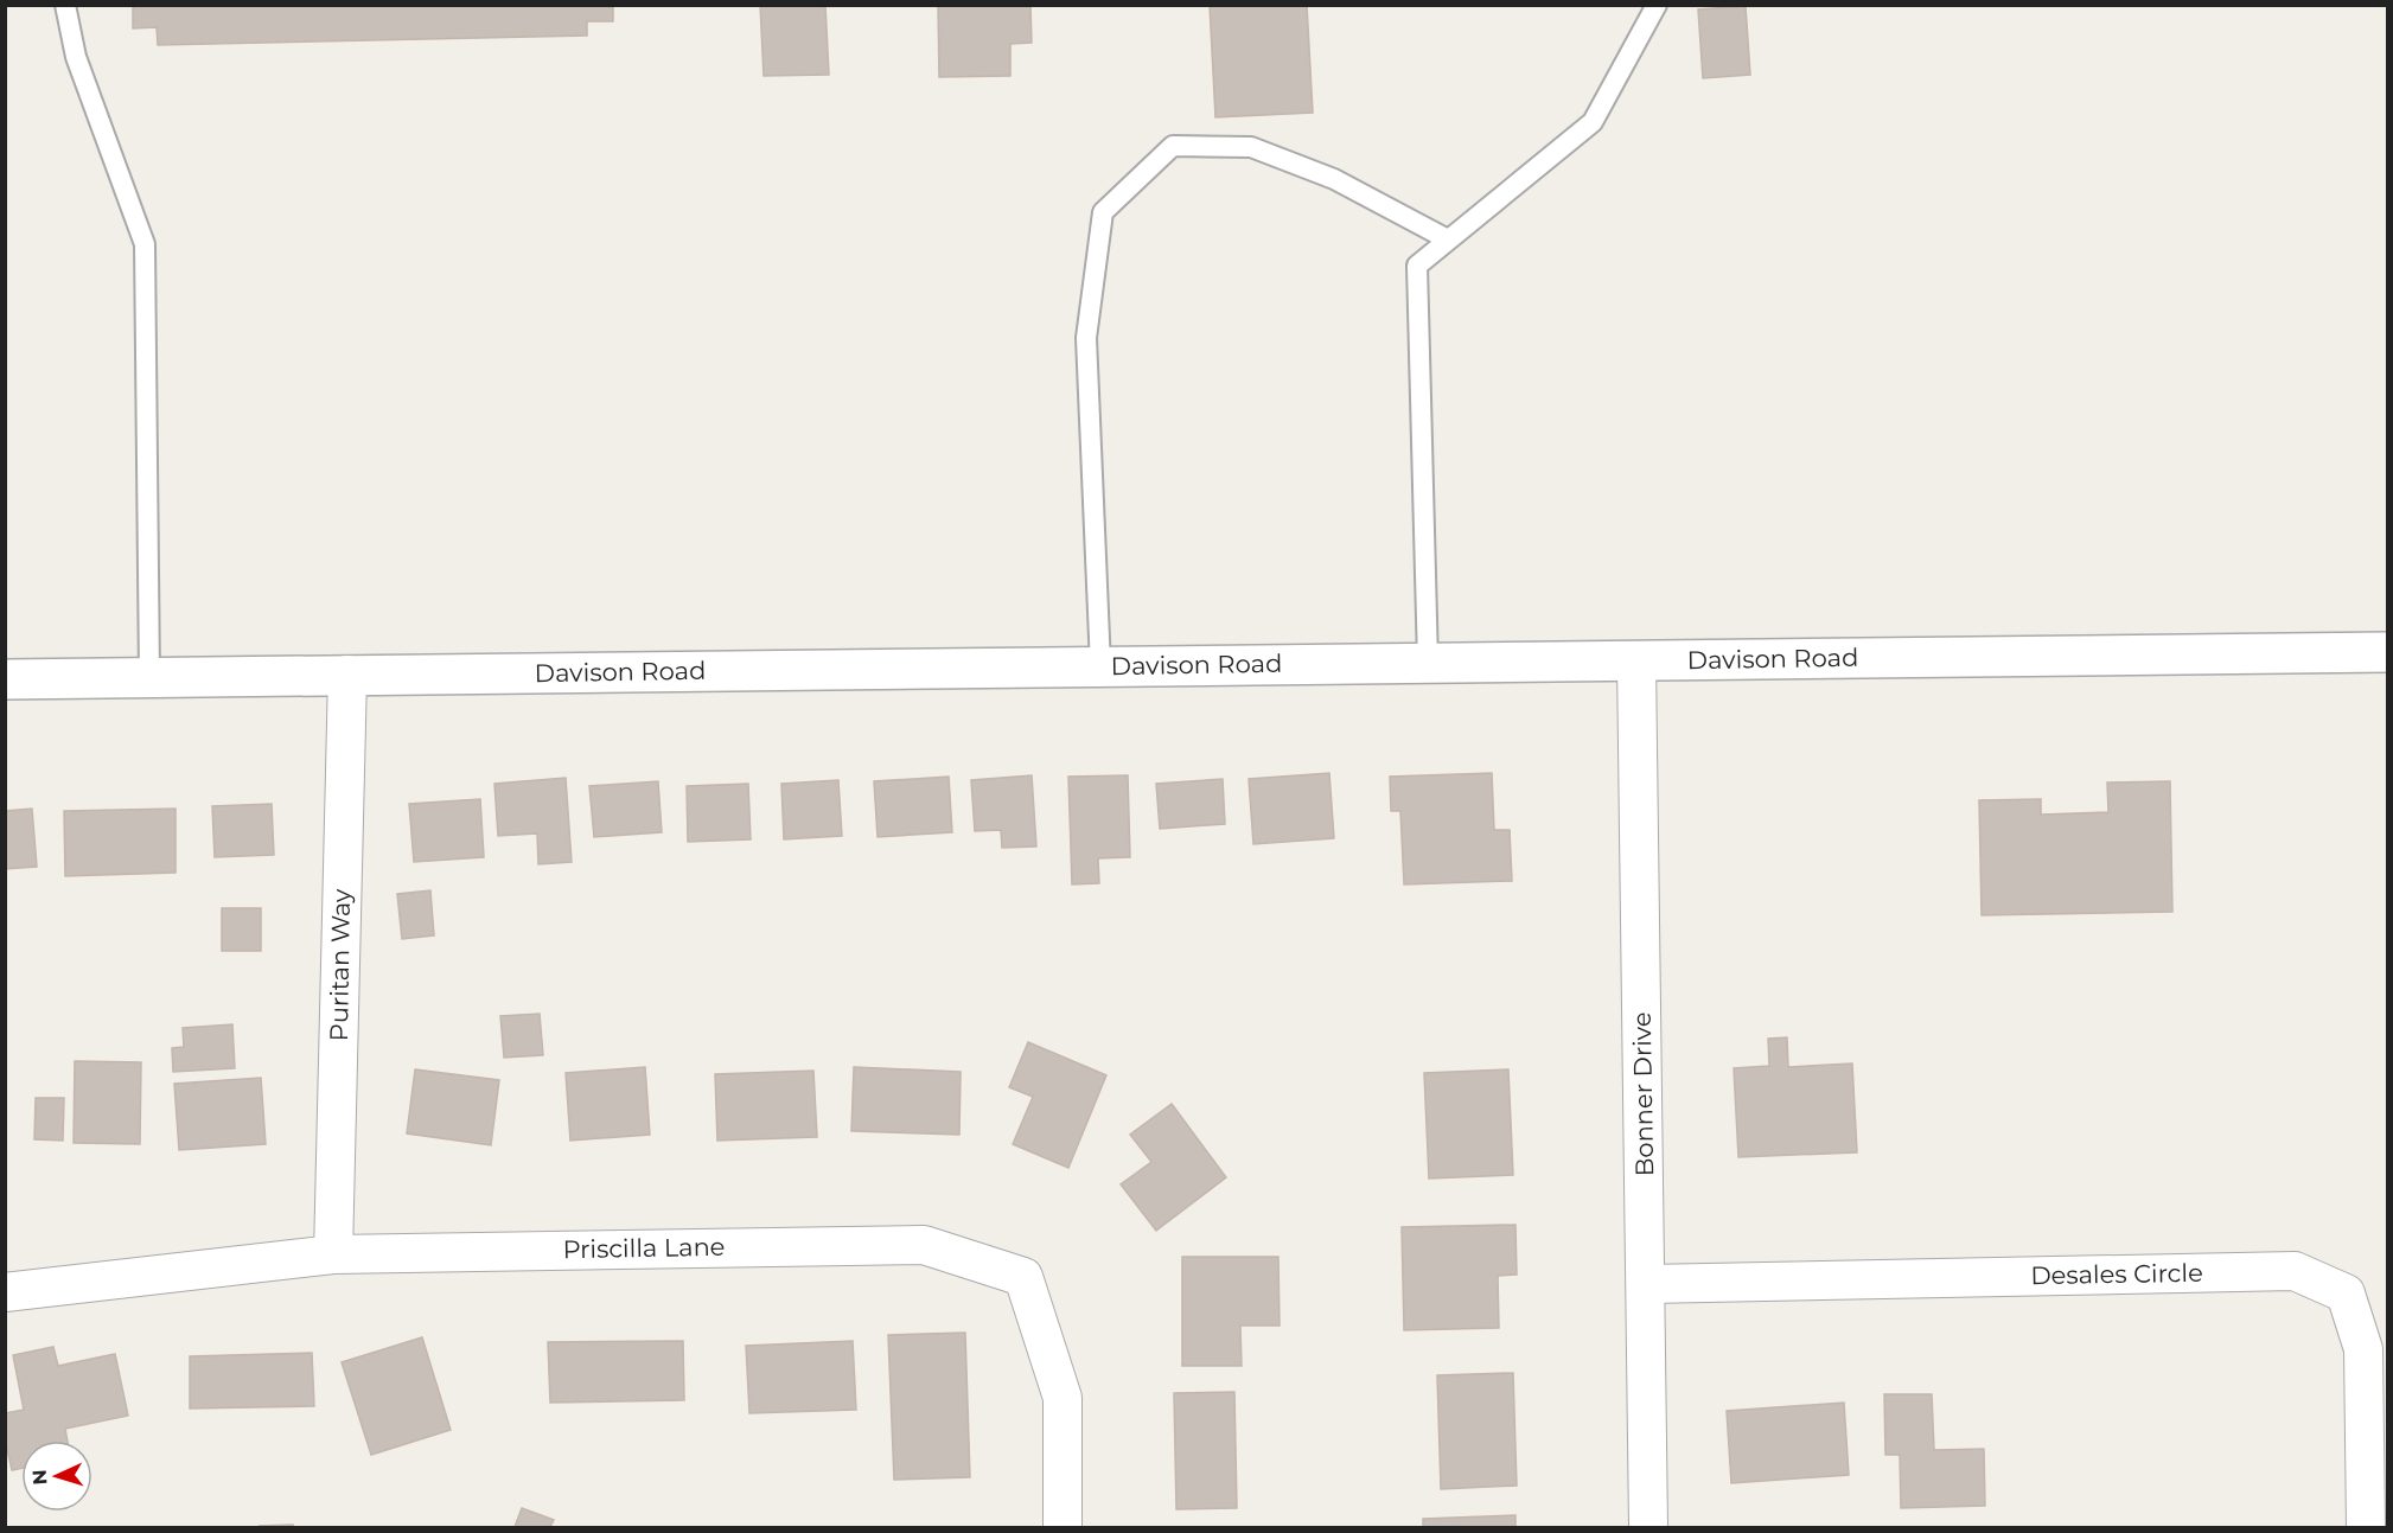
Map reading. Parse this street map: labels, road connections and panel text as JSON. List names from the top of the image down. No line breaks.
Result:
{"streets":{"street":["Davison Road","Puritan Way","Bonner Drive","Priscilla Lane","Desales Circle"]},"crossings":[["Davison Road","Puritan Way"],["Davison Road","Bonner Drive"],["Puritan Way","Priscilla Lane"],["Bonner Drive","Desales Circle"]],"north":"left"}
